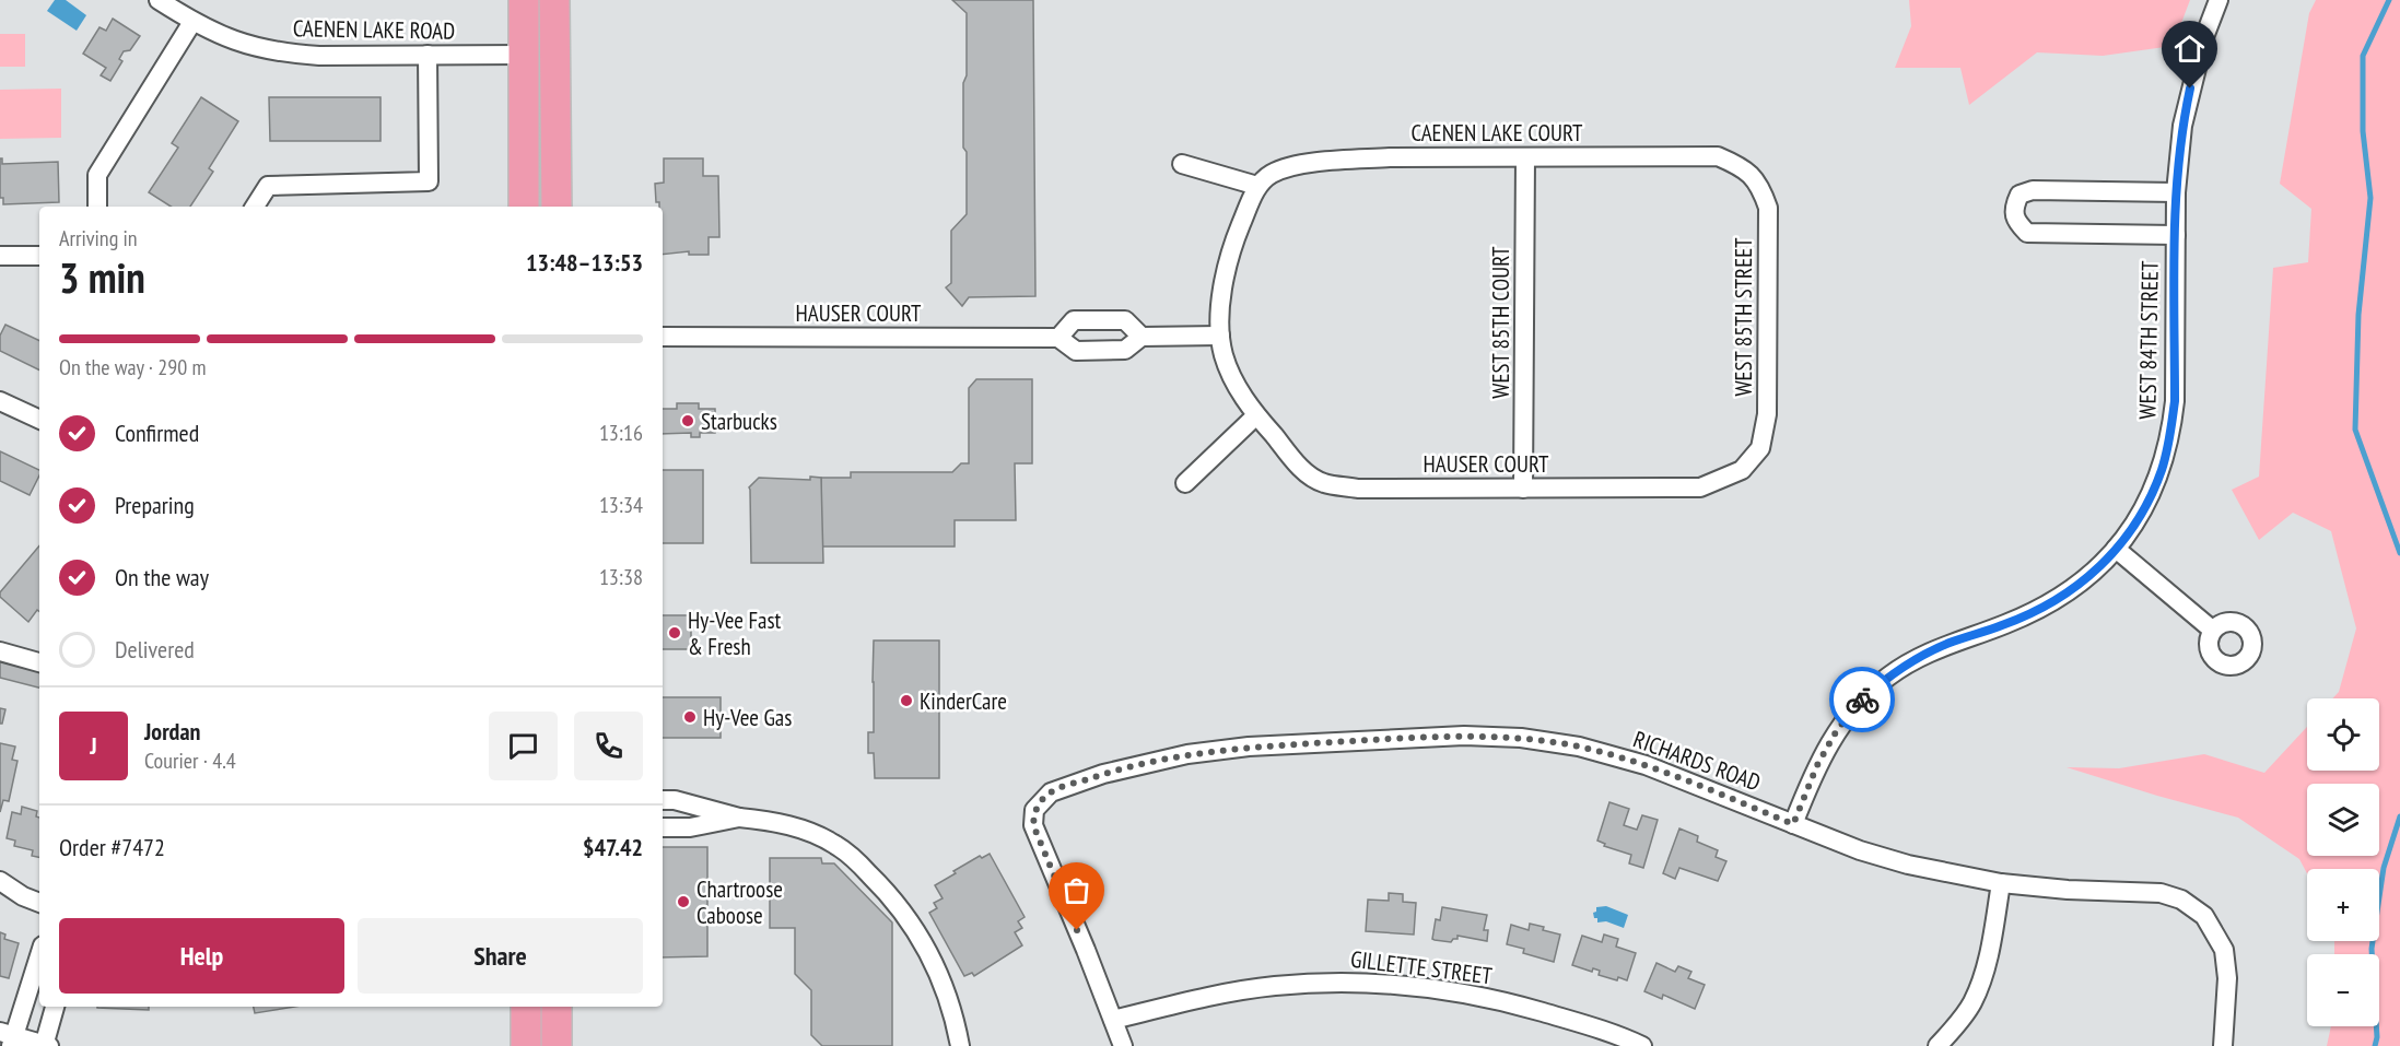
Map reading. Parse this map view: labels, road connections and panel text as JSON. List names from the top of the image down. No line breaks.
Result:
{"streets":{"street":["CAENEN LAKE ROAD","CAENEN LAKE COURT","HAUSER COURT","WEST 85TH STREET","WEST 85TH COURT","WEST 84TH STREET","RICHARDS ROAD","GILLETTE STREET"]},"crossings":[["CAENEN LAKE COURT","WEST 85TH STREET"],["CAENEN LAKE COURT","WEST 85TH COURT"],["HAUSER COURT","WEST 85TH STREET"],["HAUSER COURT","WEST 85TH COURT"],["WEST 84TH STREET","RICHARDS ROAD"],["RICHARDS ROAD","GILLETTE STREET"]],"places":["Starbucks","Hy-Vee Fast & Fresh","KinderCare","Hy-Vee Gas","Chartroose Caboose"],"page":{"heading":["3 min","Arriving in","13:48–13:53"],"panel":["Jordan","Courier · 4.4","Order #7472","$47.42"],"bar":"On the way · 290 m","list":[["Confirmed","13:16"],["Preparing","13:34"],["On the way","13:38"],"Delivered"],"map_buttons":["+","−"],"round":"J","buttons":["Help","Share"]}}
